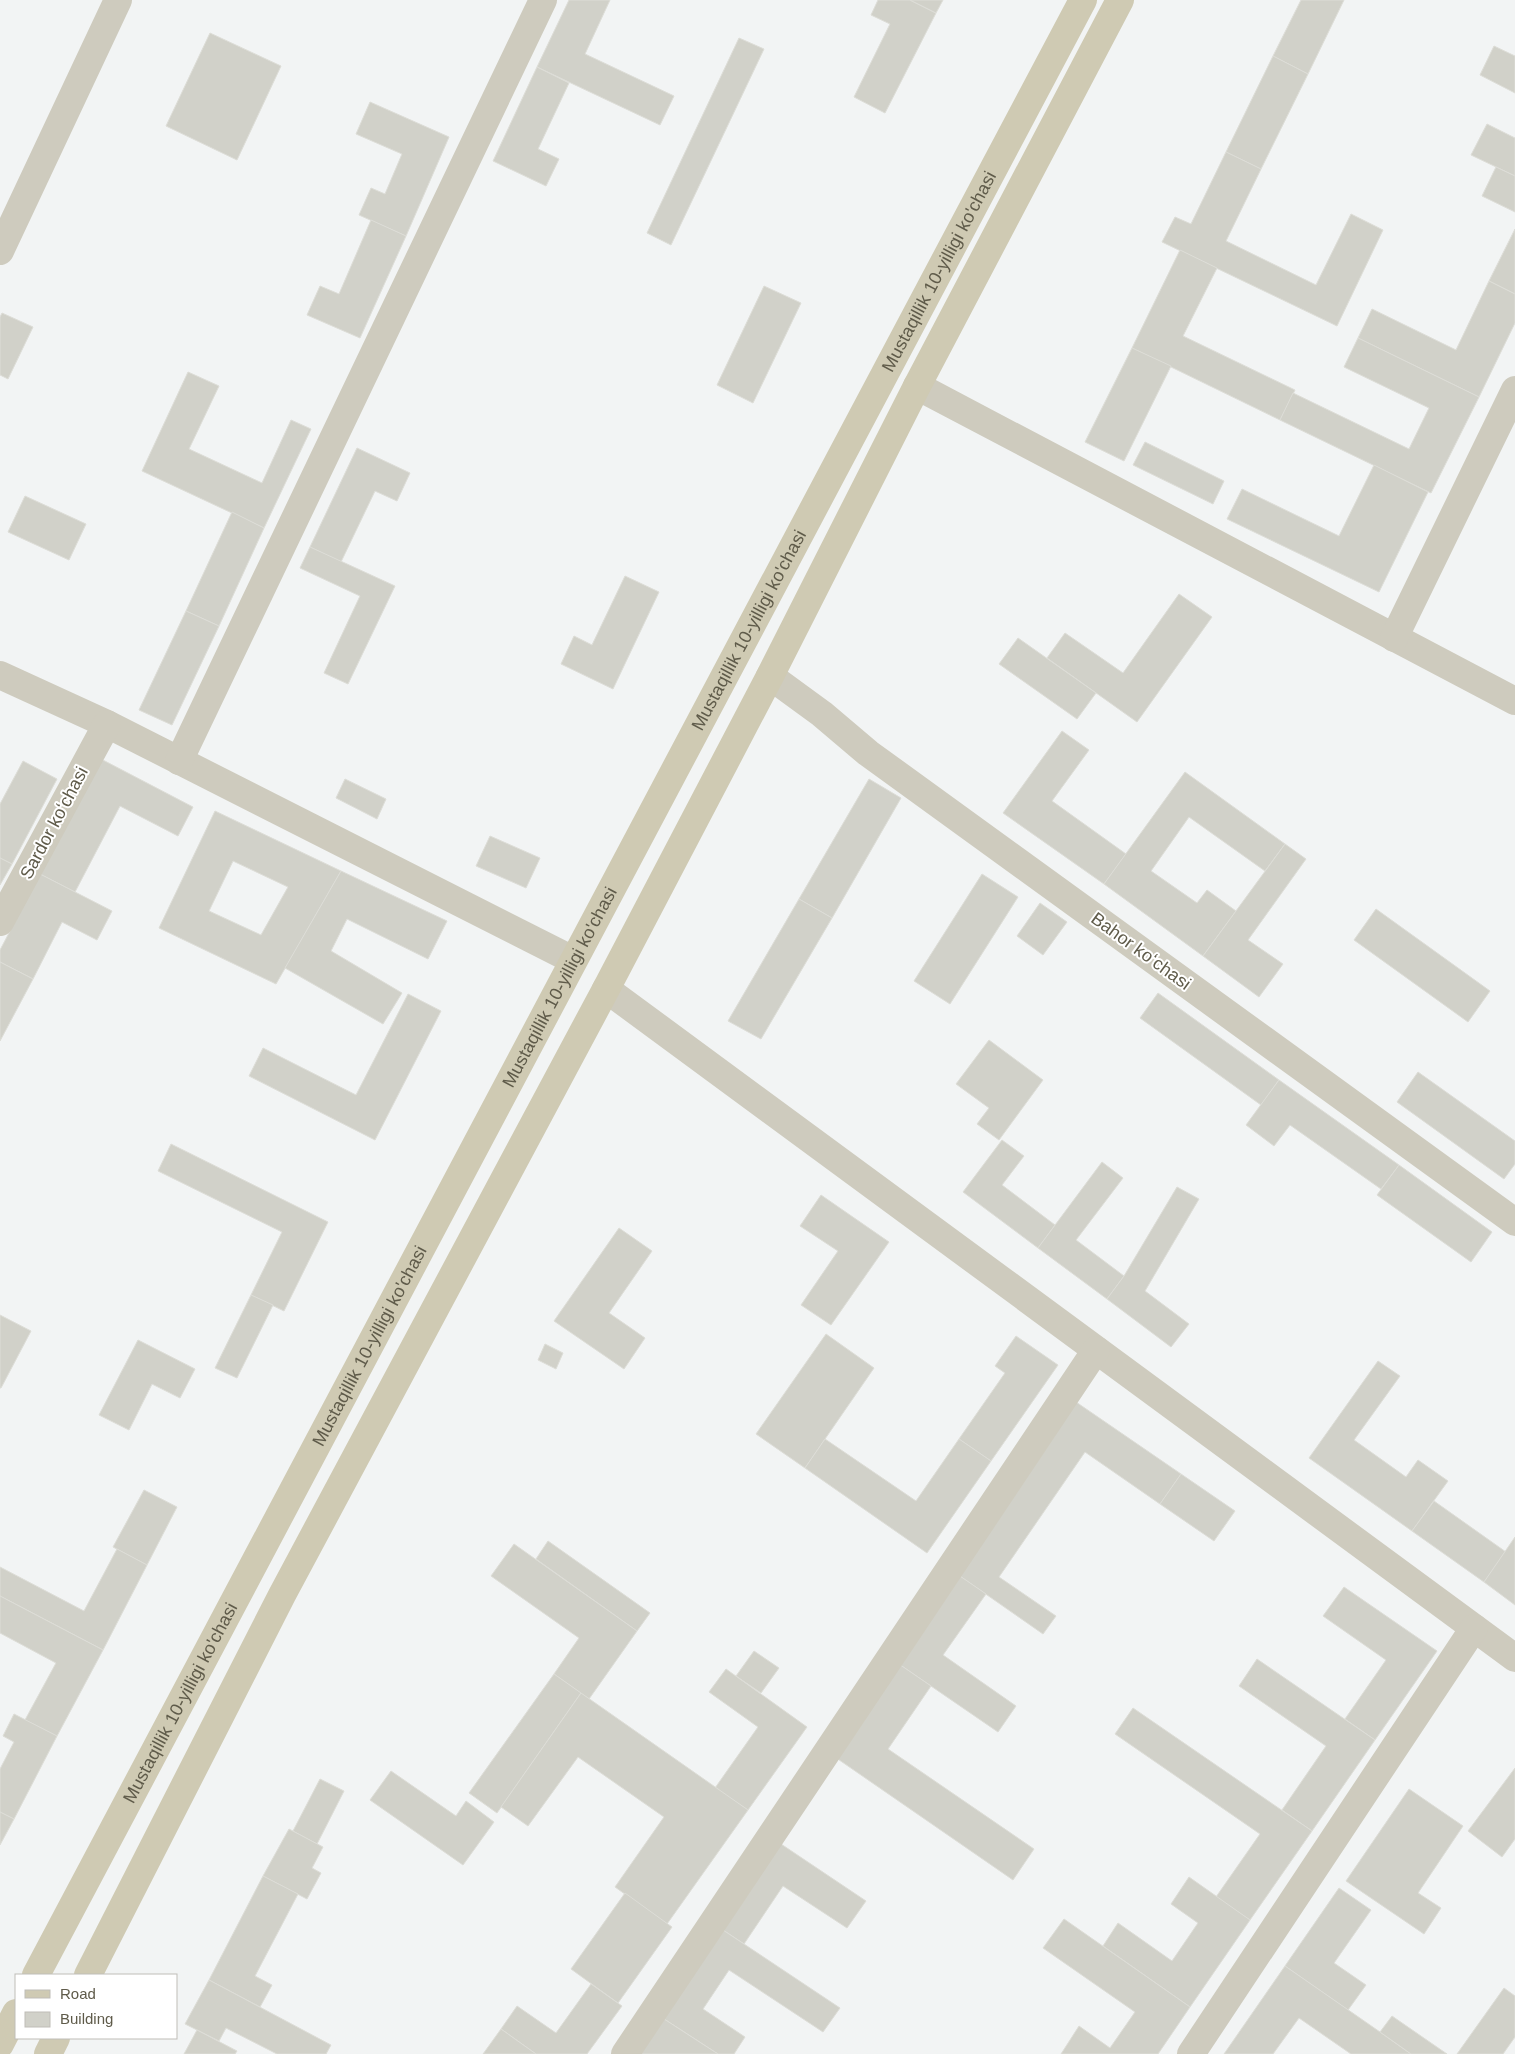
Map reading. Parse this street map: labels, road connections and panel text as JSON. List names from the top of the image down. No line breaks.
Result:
{"streets":{"main road":["Mustaqillik 10-yilligi ko'chasi"],"street":["Sardor koʻchasi","Bahor koʻchasi"]},"crossings":[["Mustaqillik 10-yilligi ko'chasi","Bahor koʻchasi"]],"legend":["Road","Building"]}
